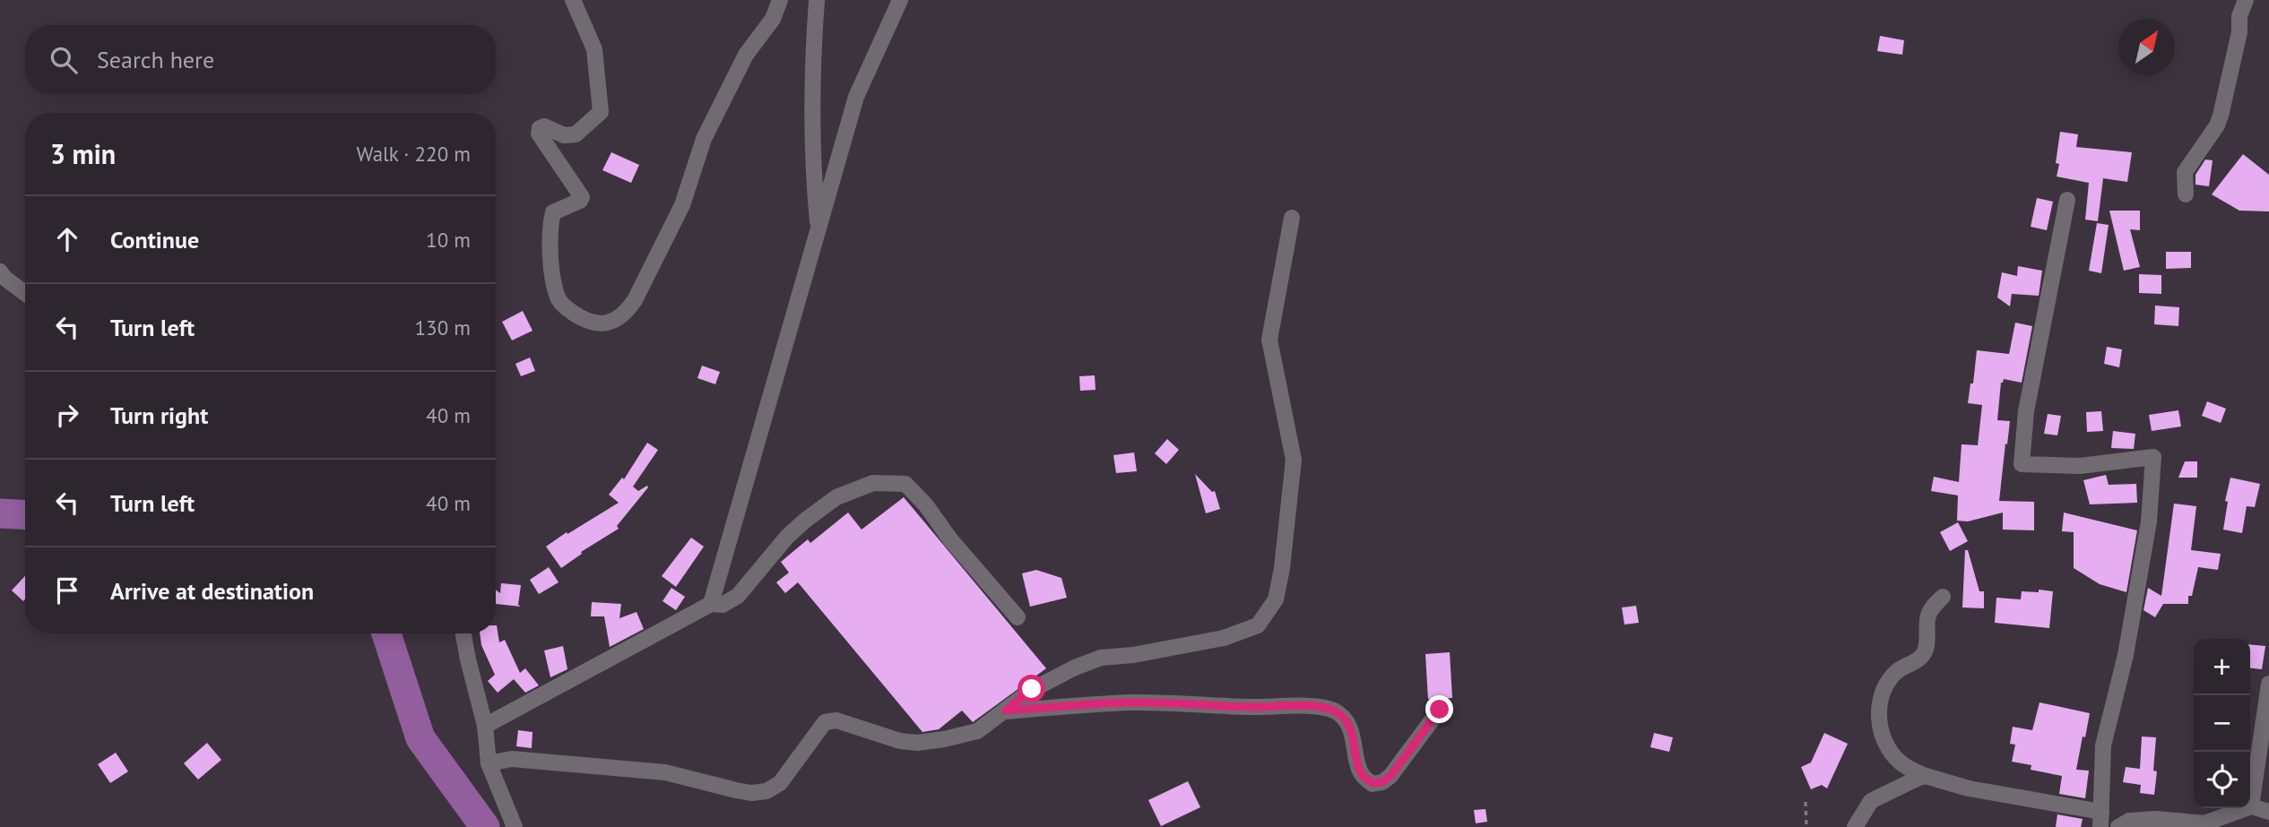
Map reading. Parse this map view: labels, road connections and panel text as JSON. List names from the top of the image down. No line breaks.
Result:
{"north":"top right","page":{"search":"Search here","heading":["3 min","Walk · 220 m"],"list":[["Continue","10 m"],["Turn left","130 m"],["Turn right","40 m"],["Turn left","40 m"],"Arrive at destination"],"map_buttons":["+","−"]}}
